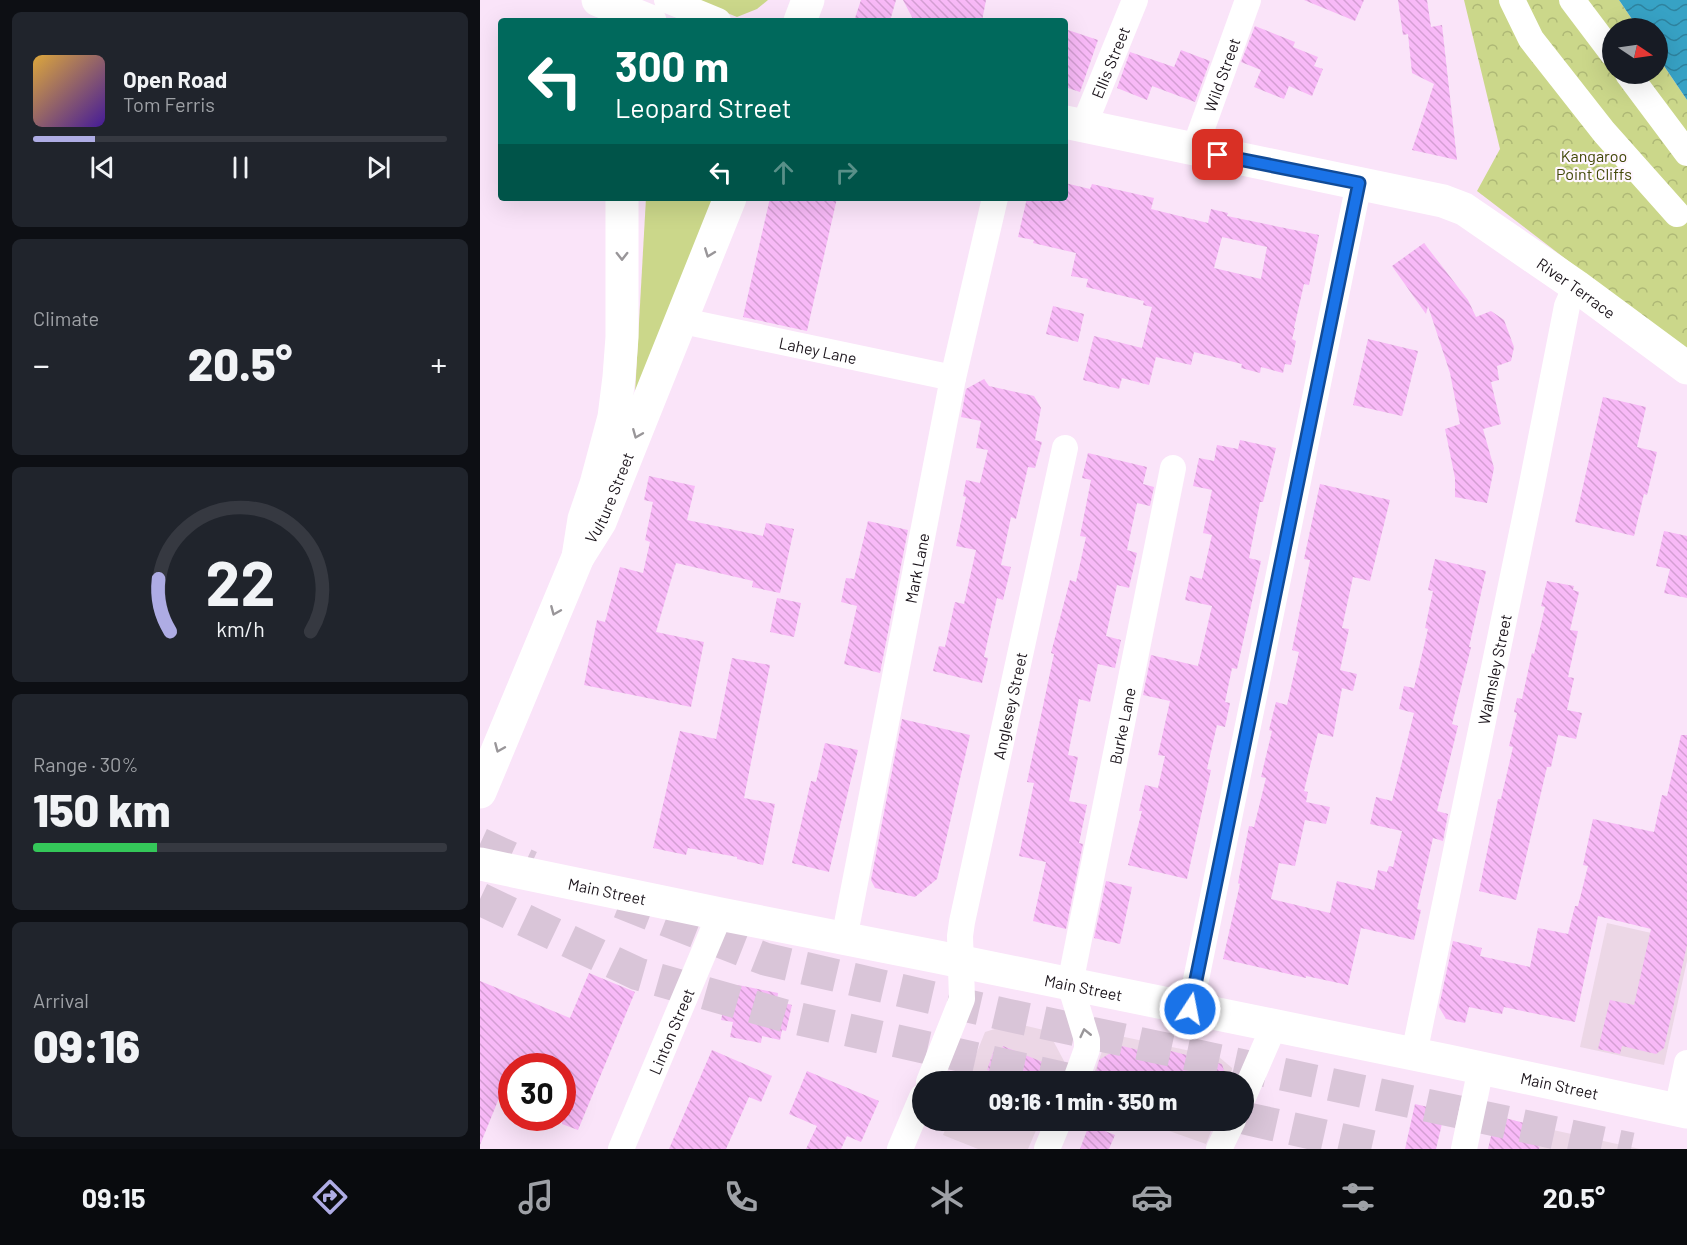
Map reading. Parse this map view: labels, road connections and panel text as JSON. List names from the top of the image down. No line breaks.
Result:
{"streets":{"main road":["River Terrace","Vulture Street","Main Street"],"street":["Ellis Street","Wild Street","Lahey Lane","Mark Lane","Walmsley Street","Anglesey Street","Burke Lane","Linton Street"]},"crossings":[["Ellis Street","River Terrace"],["Wild Street","River Terrace"],["River Terrace","Walmsley Street"],["Lahey Lane","Vulture Street"],["Lahey Lane","Mark Lane"],["Mark Lane","Main Street"],["Walmsley Street","Main Street"],["Anglesey Street","Main Street"],["Burke Lane","Main Street"],["Main Street","Linton Street"]],"parks":["Kangaroo Point Cliffs"],"north":"right","page":{"turn":["300 m","Leopard Street"],"song":["Open Road","Tom Ferris"],"tile":["Climate",["Range · 30%","150 km"],["Arrival","09:16"]],"heat":["−","20.5°","+"],"limit":"30","trip":"09:16 · 1 min · 350 m","tabs":["09:15","20.5°"],"gauge":["22","km/h"]}}
